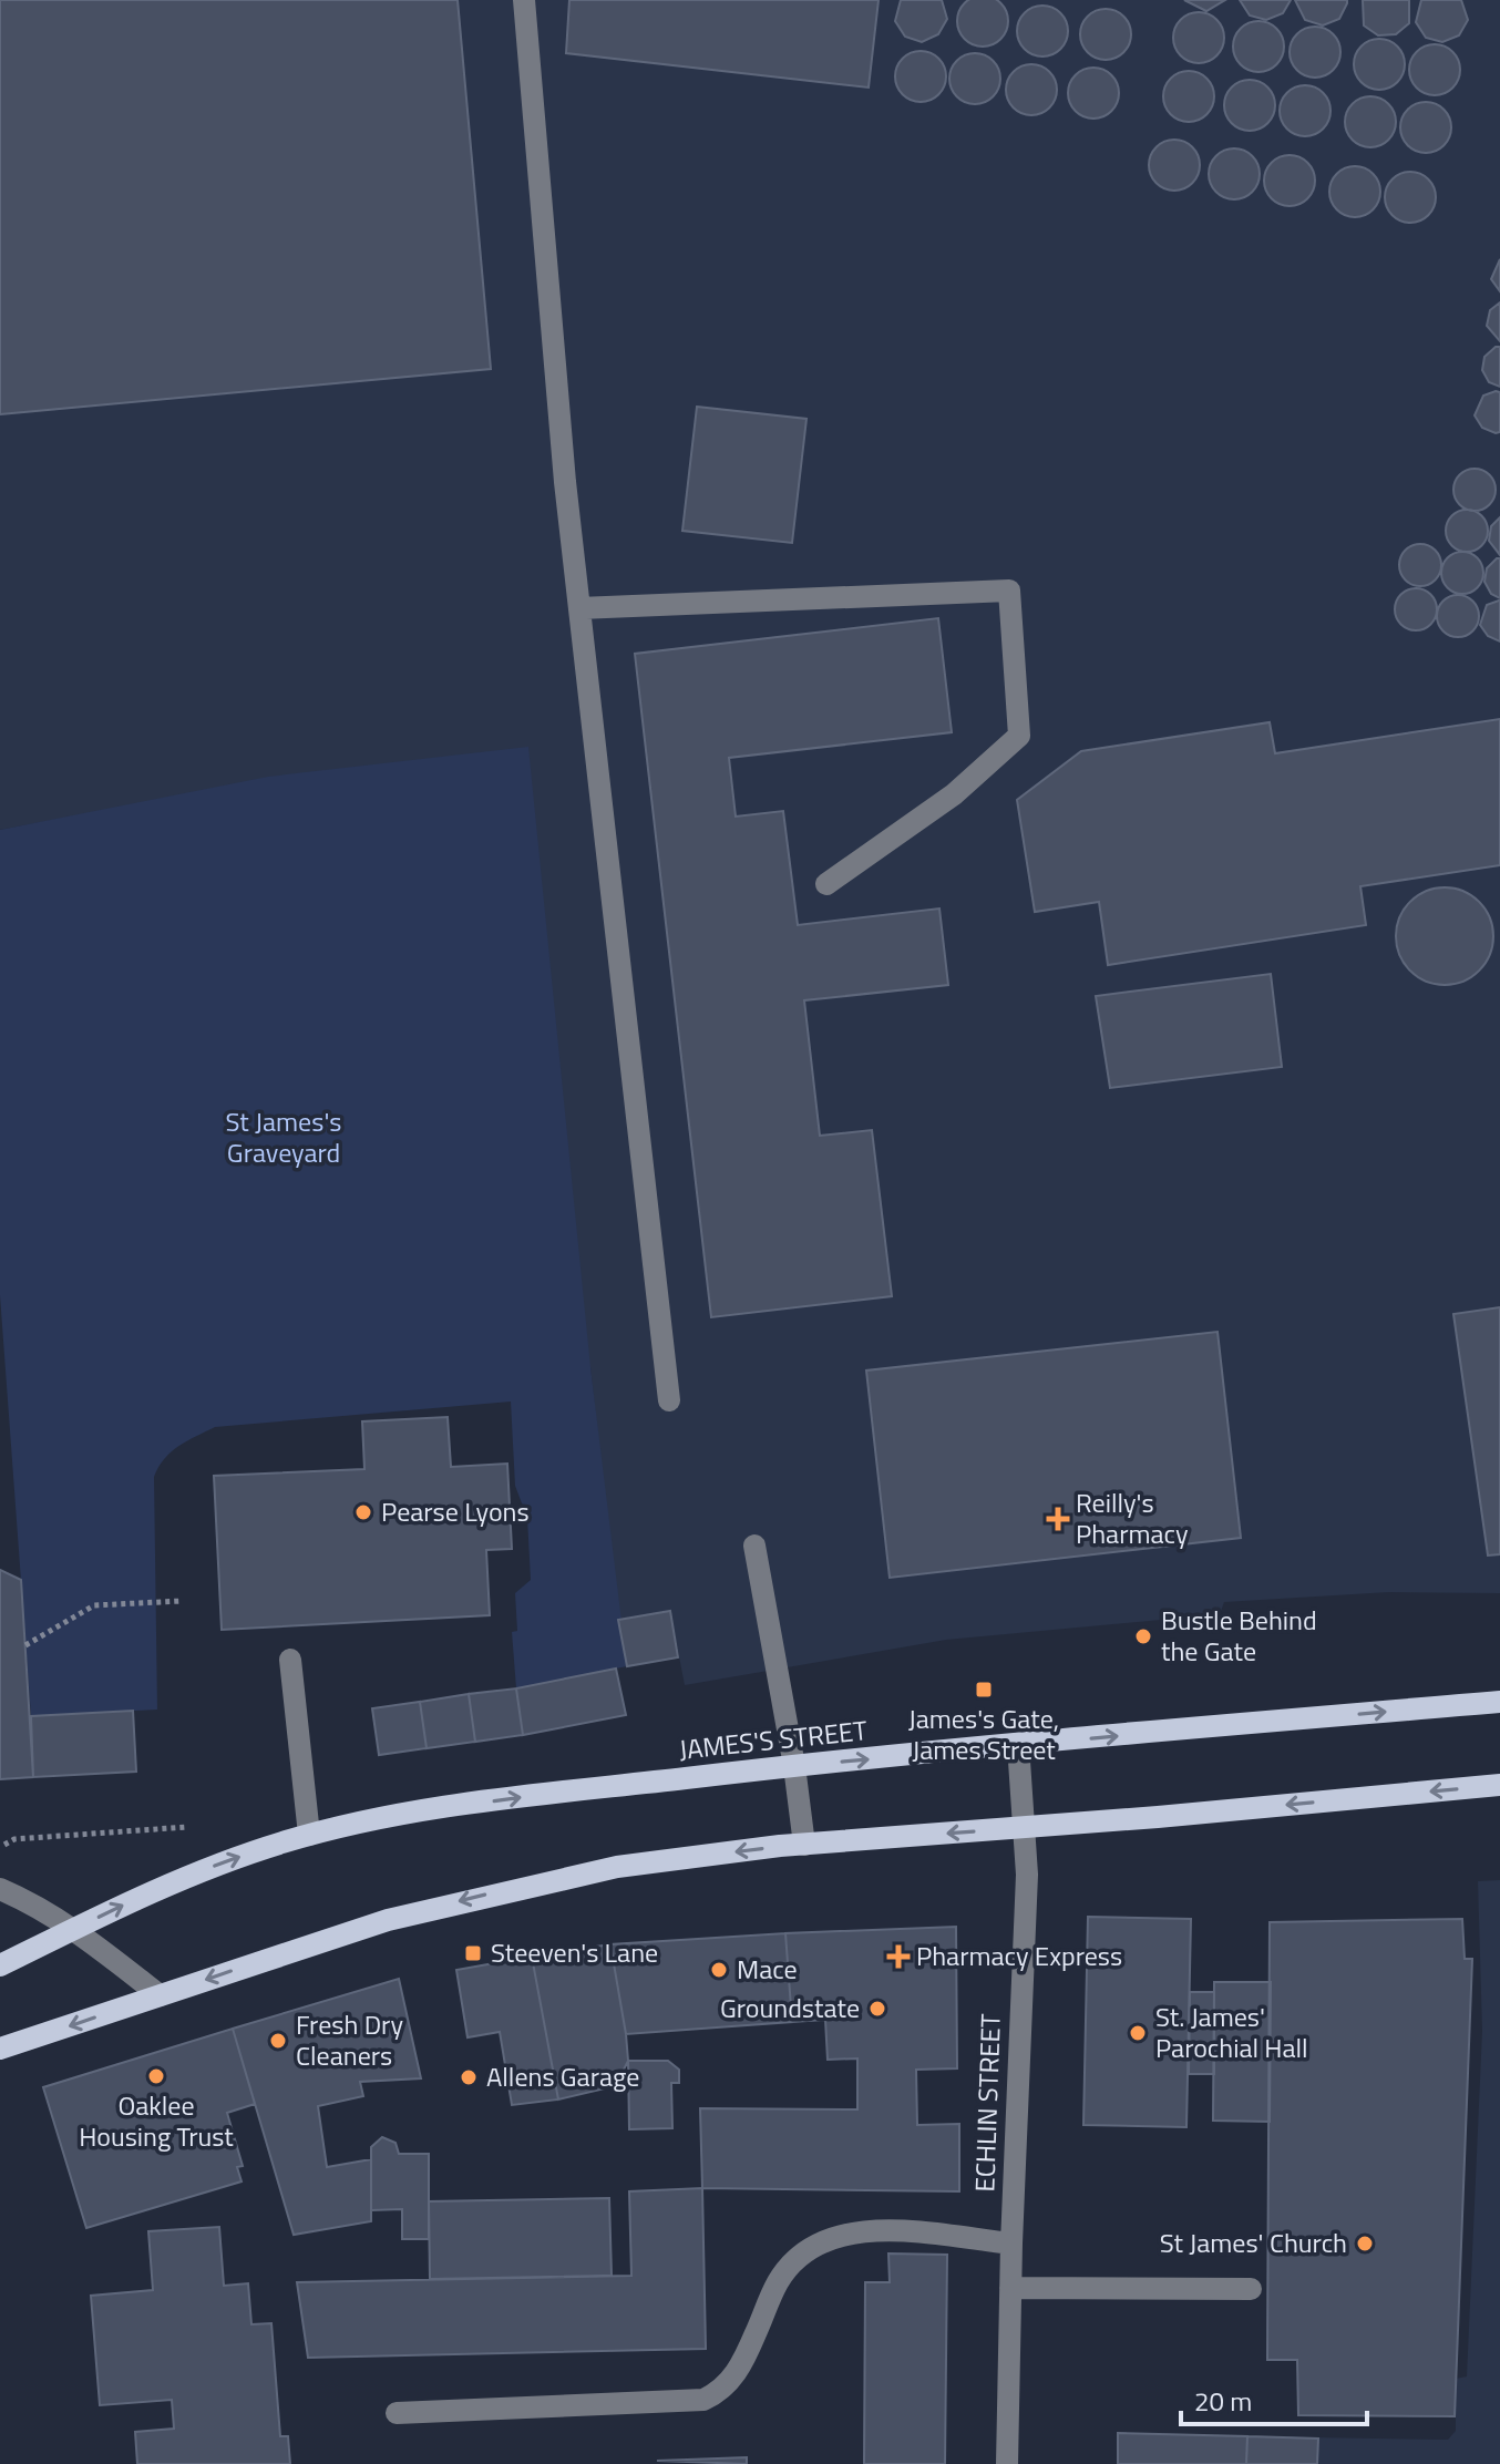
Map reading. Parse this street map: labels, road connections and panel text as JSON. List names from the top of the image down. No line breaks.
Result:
{"streets":{"main road":["JAMES'S STREET"],"street":["ECHLIN STREET"]},"crossings":[["JAMES'S STREET","ECHLIN STREET"]],"parks":["St James's Graveyard"],"places":{"other":["Pearse Lyons","Bustle Behind the Gate","Mace","Groundstate","St. James' Parochial Hall","Fresh Dry Cleaners","Oaklee Housing Trust","Allens Garage","St James' Church"],"health":["Reilly's Pharmacy","Pharmacy Express"],"transit":["James's Gate, James Street","Steeven's Lane"]},"scale_bar":"20 m"}
